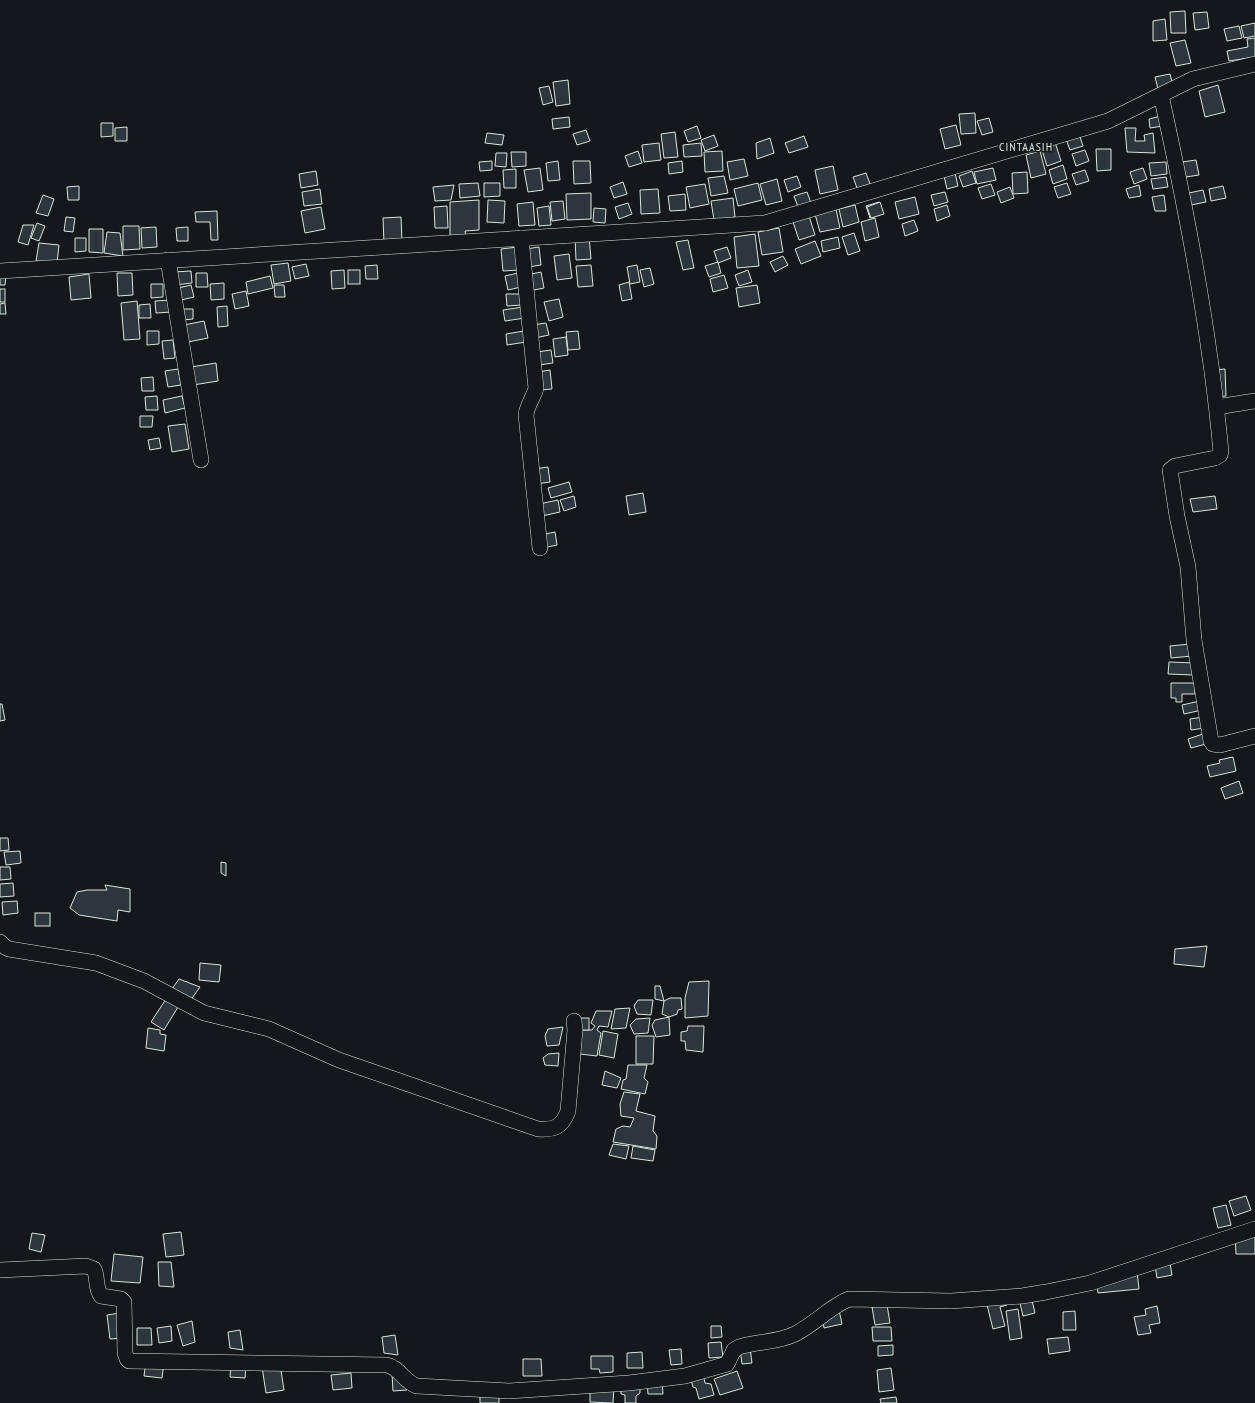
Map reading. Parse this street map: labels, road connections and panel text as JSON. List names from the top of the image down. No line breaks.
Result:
{"districts":["CINTAASIH"]}
